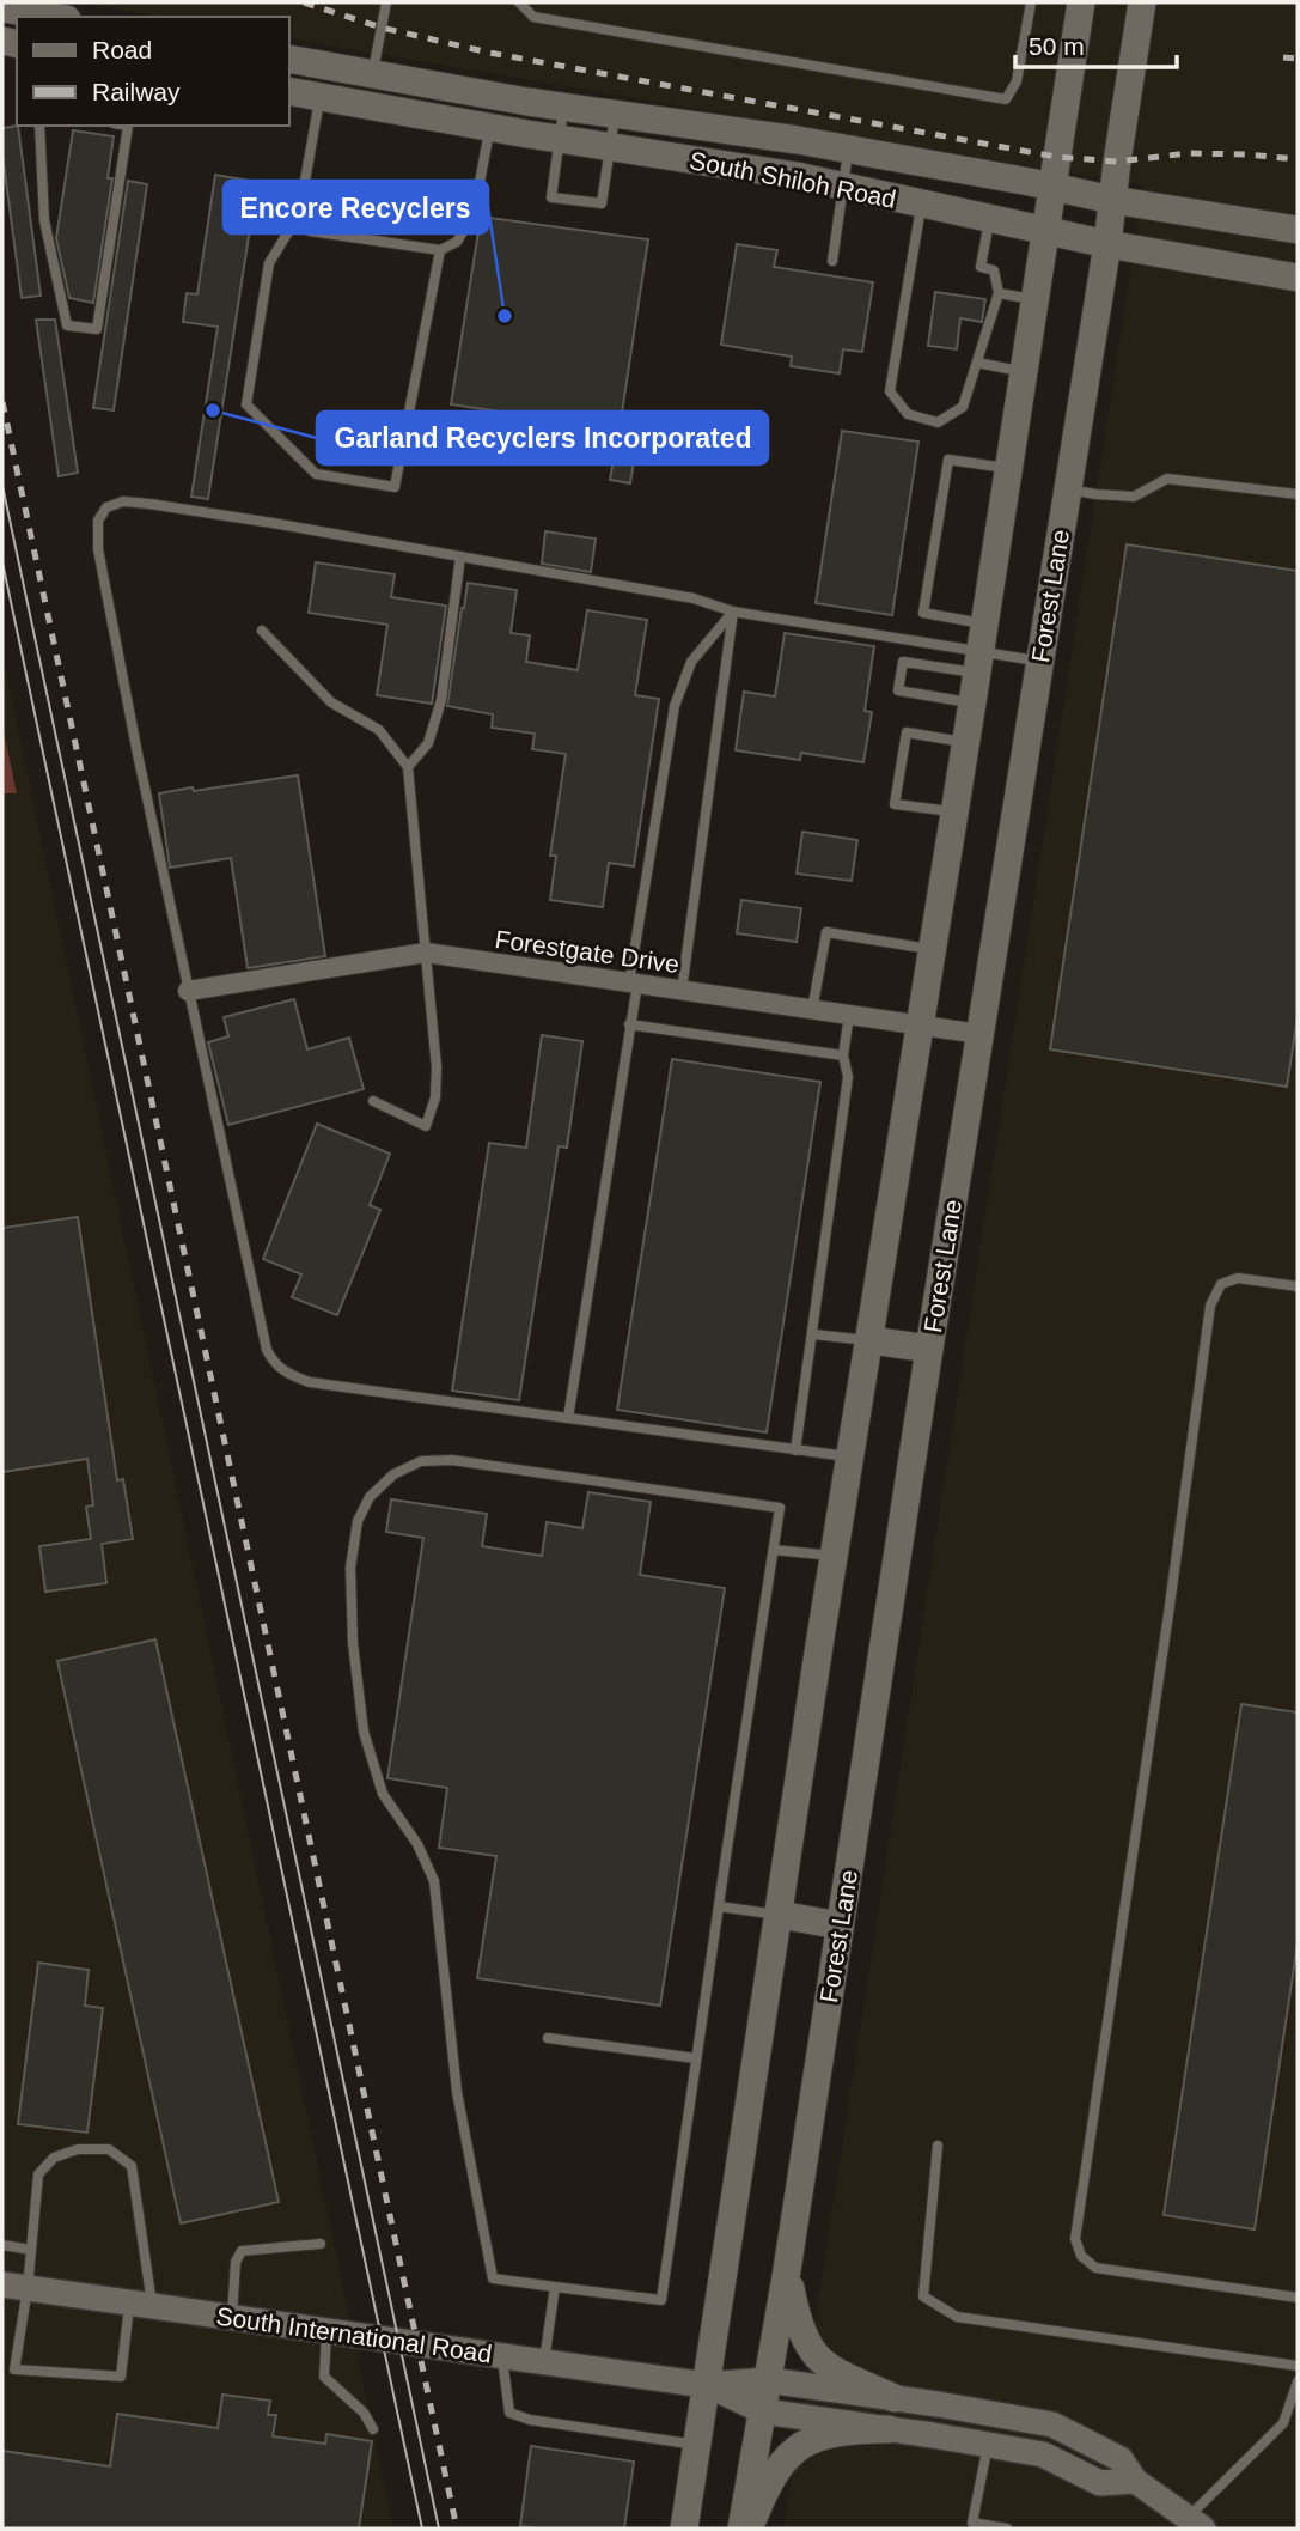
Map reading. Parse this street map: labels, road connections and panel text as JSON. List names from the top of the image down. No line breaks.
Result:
{"streets":{"main road":["South Shiloh Road","Forest Lane"],"street":["Forestgate Drive","South International Road"]},"crossings":[["South Shiloh Road","Forest Lane"],["Forest Lane","Forestgate Drive"],["Forest Lane","South International Road"]],"places":["Encore Recyclers","Garland Recyclers Incorporated"],"legend":["Road","Railway"],"scale_bar":"50 m"}
